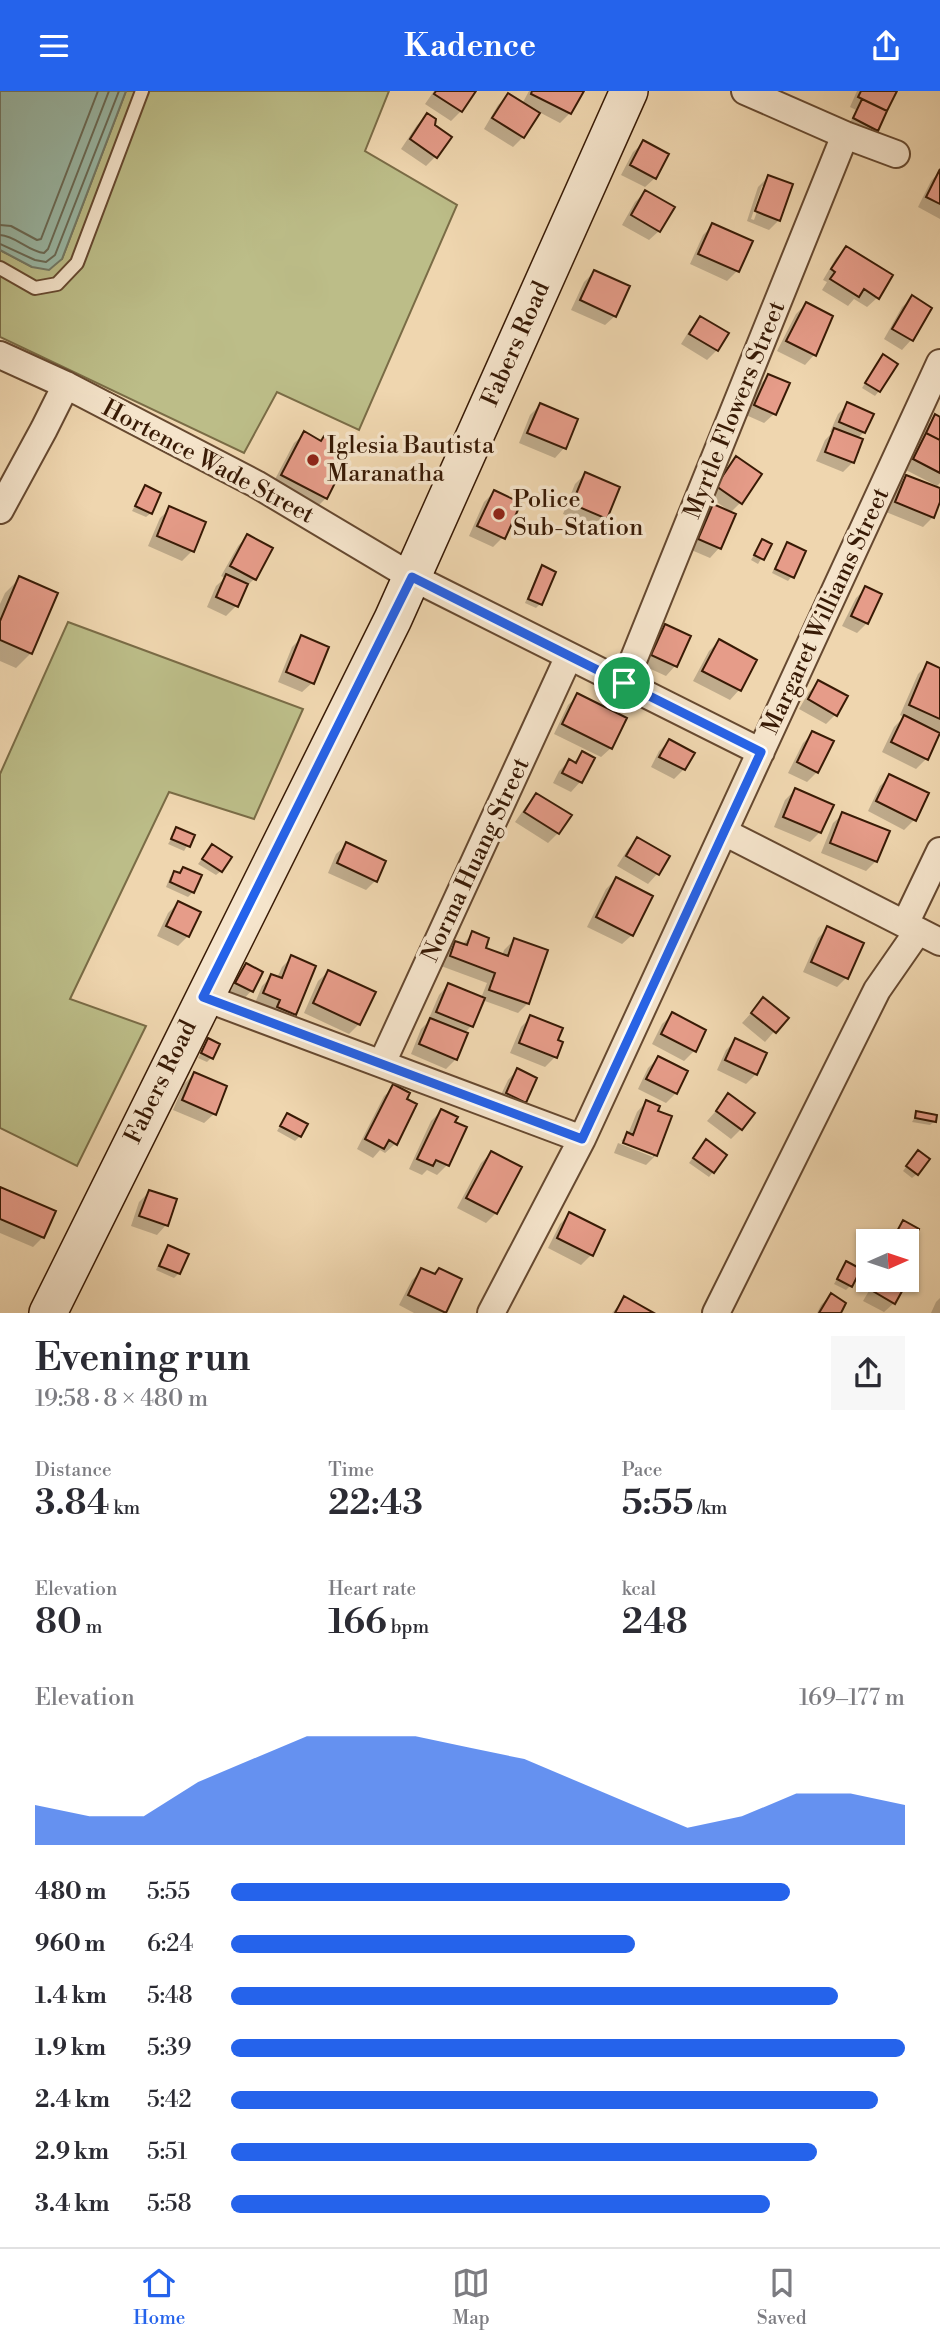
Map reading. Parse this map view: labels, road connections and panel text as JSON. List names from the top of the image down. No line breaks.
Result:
{"streets":{"main road":["Fabers Road"],"street":["Myrtle Flowers Street","Hortence Wade Street","Margaret Williams Street","Norma Huang Street"]},"crossings":[["Fabers Road","Hortence Wade Street"],["Myrtle Flowers Street","Hortence Wade Street"],["Hortence Wade Street","Margaret Williams Street"],["Hortence Wade Street","Norma Huang Street"]],"places":["Iglesia Bautista Maranatha","Police Sub-Station"],"north":"right","page":{"header":"Kadence","heading":["Evening run","19:58 · 8 × 480 m"],"stats":[["Distance","3.84 km"],["Time","22:43"],["Pace","5:55 /km"],["Elevation","80 m"],["Heart rate","166 bpm"],["kcal","248"]],"chart":["Elevation","169–177 m"],"list":[{"name":"480 m","note":"5:55"},{"name":"960 m","note":"6:24"},{"name":"1.4 km","note":"5:48"},{"name":"1.9 km","note":"5:39"},{"name":"2.4 km","note":"5:42"},{"name":"2.9 km","note":"5:51"},{"name":"3.4 km","note":"5:58"}],"tabs":["Home","Map","Saved"]}}
